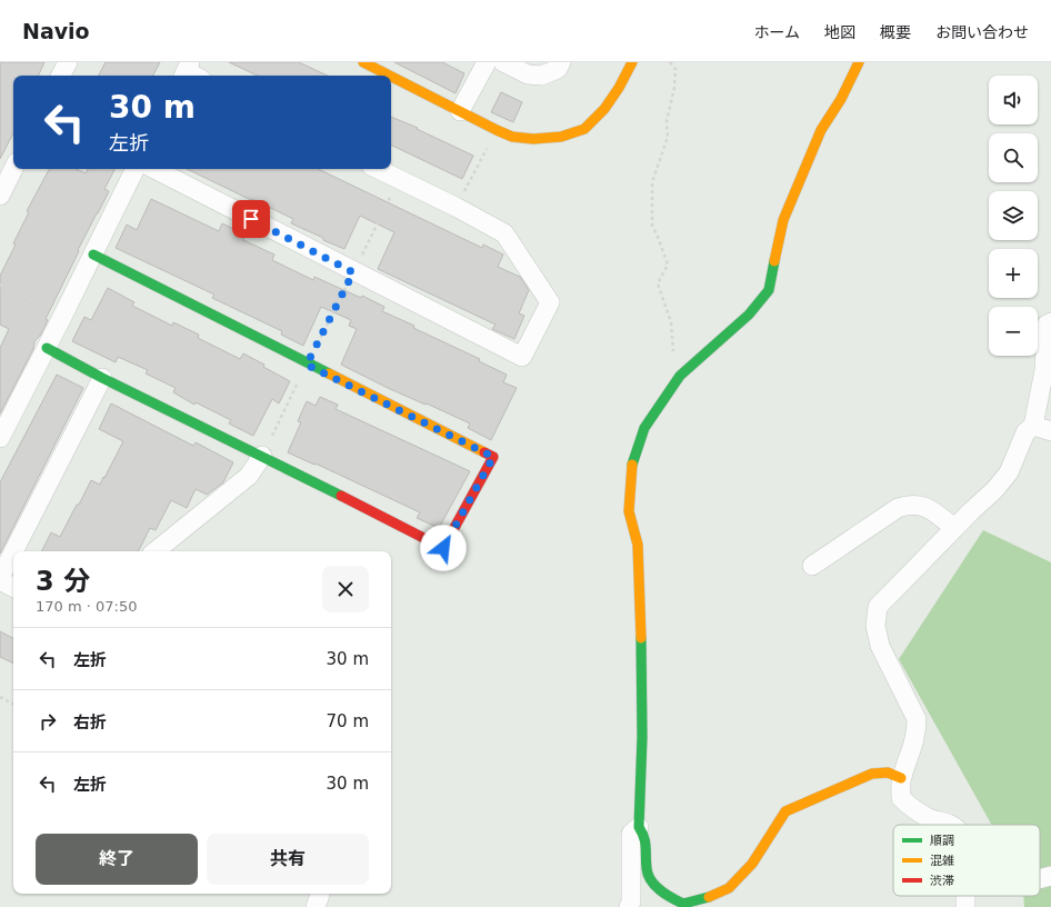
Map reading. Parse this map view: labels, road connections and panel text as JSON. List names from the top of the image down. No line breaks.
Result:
{"legend":["順調","混雑","渋滞"],"page":{"header":"Navio","nav":["ホーム","地図","概要","お問い合わせ"],"map_buttons":["+","−"],"turn":["30 m","左折"],"heading":["3 分","170 m · 07:50"],"list":[{"name":"左折","value":"30 m"},{"name":"右折","value":"70 m"},{"name":"左折","value":"30 m"}],"buttons":["終了","共有"]}}
